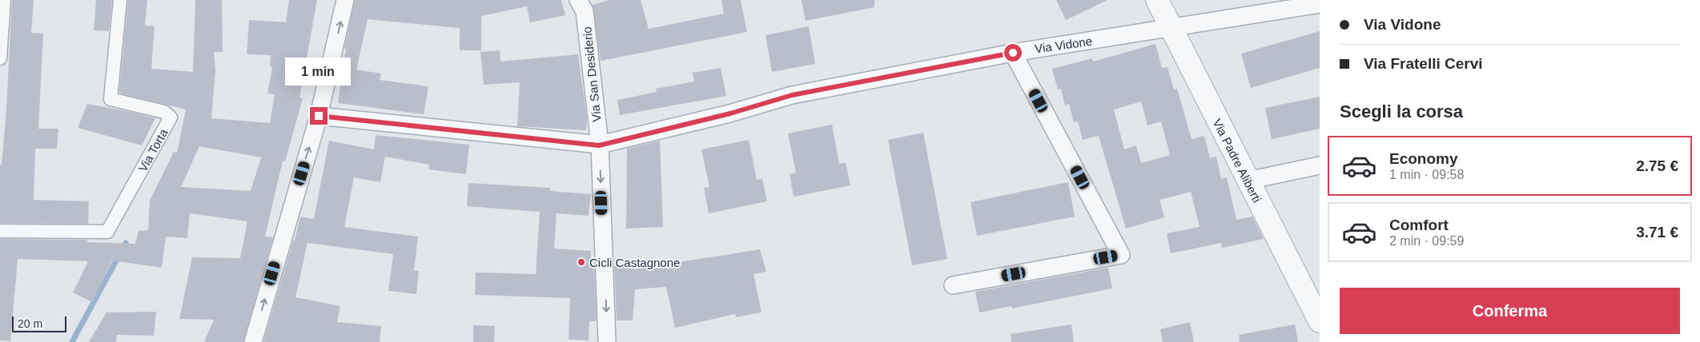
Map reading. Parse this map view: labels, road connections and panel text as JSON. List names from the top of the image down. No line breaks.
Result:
{"streets":{"street":["Via Vidone","Via San Desiderio","Via Torta","Via Padre Aliberti"]},"crossings":[["Via Vidone","Via San Desiderio"],["Via Vidone","Via Padre Aliberti"]],"one_way":["Via San Desiderio"],"places":["Cicli Castagnone"],"scale_bar":"20 m","page":{"banner":["Via Vidone","Via Fratelli Cervi"],"bubble":"1 min","heading":"Scegli la corsa","list":[{"name":"Economy","note":"1 min · 09:58","value":"2.75 €"},{"name":"Comfort","note":"2 min · 09:59","value":"3.71 €"}],"buttons":"Conferma","scale":"20 m"}}
